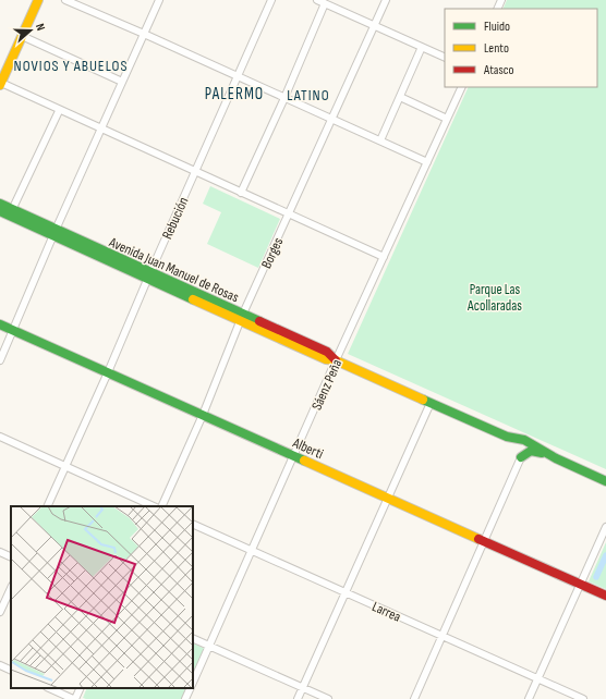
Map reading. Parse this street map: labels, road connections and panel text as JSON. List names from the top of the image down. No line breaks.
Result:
{"streets":{"street":["Rebución","Borges","Avenida Juan Manuel de Rosas","Sáenz Peña","Alberti","Larrea"]},"crossings":[["Rebución","Avenida Juan Manuel de Rosas"],["Rebución","Alberti"],["Borges","Avenida Juan Manuel de Rosas"],["Borges","Alberti"],["Avenida Juan Manuel de Rosas","Sáenz Peña"],["Sáenz Peña","Alberti"],["Sáenz Peña","Larrea"]],"districts":["NOVIOS Y ABUELOS","PALERMO","LATINO"],"parks":["Parque Las Acollaradas"],"legend":["Fluido","Lento","Atasco"],"north":"right"}
